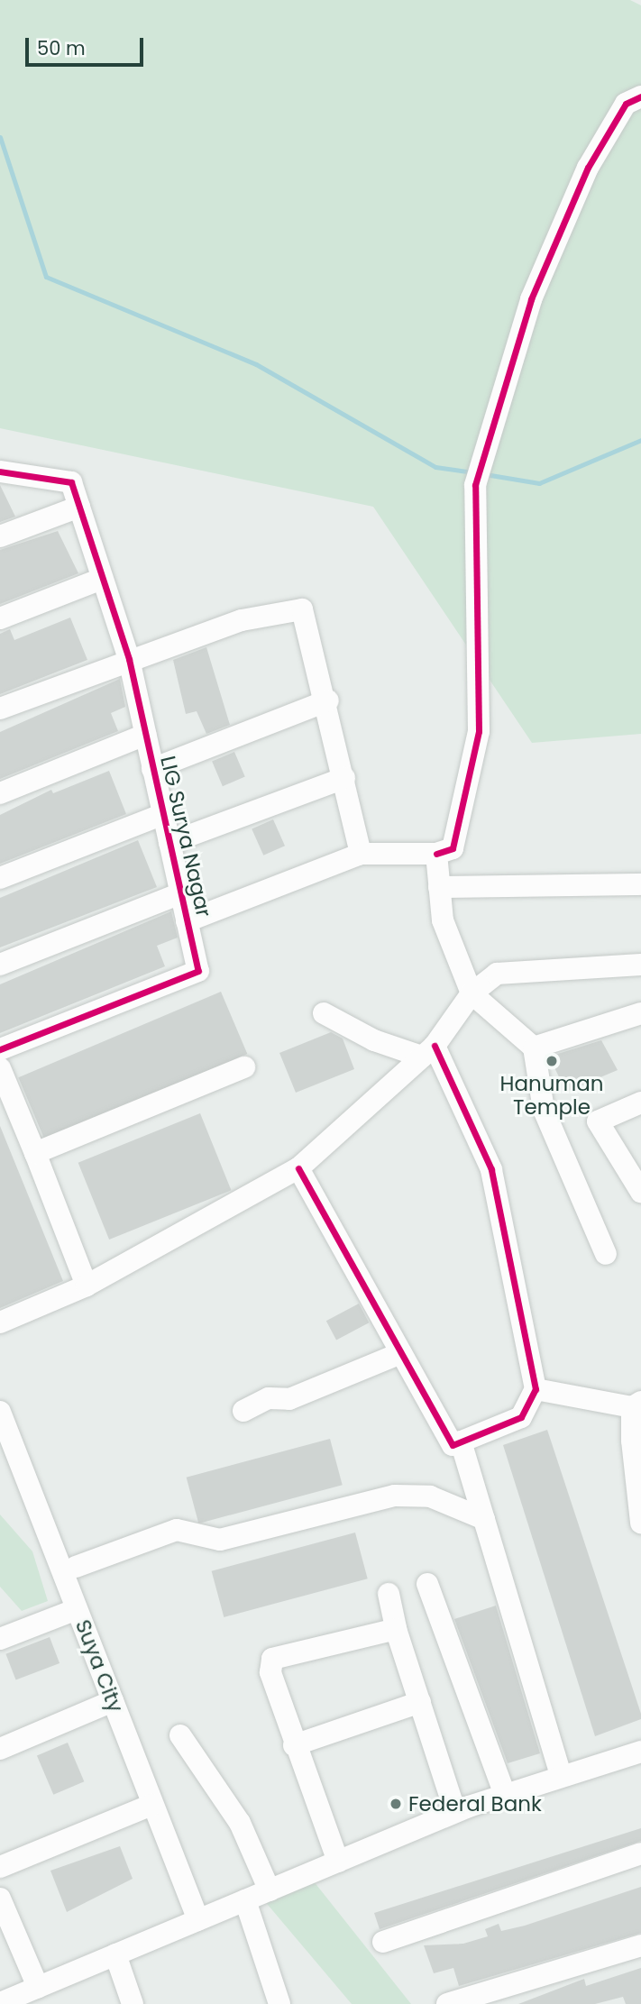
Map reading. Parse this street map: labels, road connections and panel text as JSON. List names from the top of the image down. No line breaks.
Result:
{"streets":{"street":["LIG Surya Nagar","Suya City"]},"places":["Hanuman Temple","Federal Bank"],"scale_bar":"50 m"}
